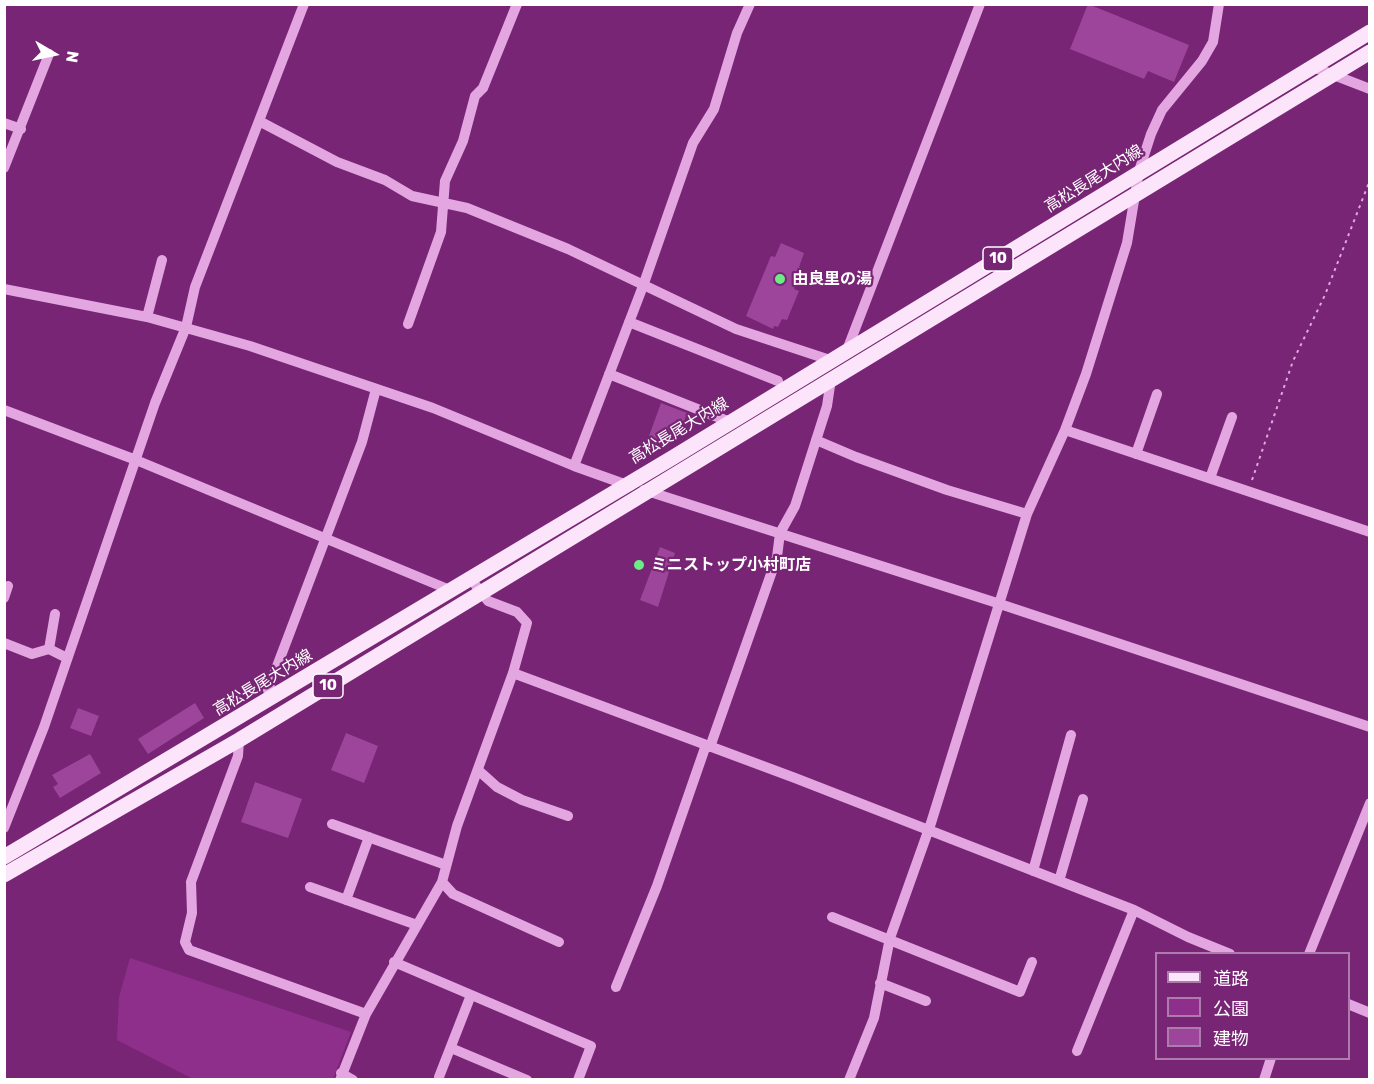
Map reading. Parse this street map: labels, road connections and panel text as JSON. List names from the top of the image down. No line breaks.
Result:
{"streets":{"main road":["高松長尾大内線","10"]},"places":["由良里の湯","ミニストップ小村町店"],"legend":["道路","公園","建物"],"north":"right"}
